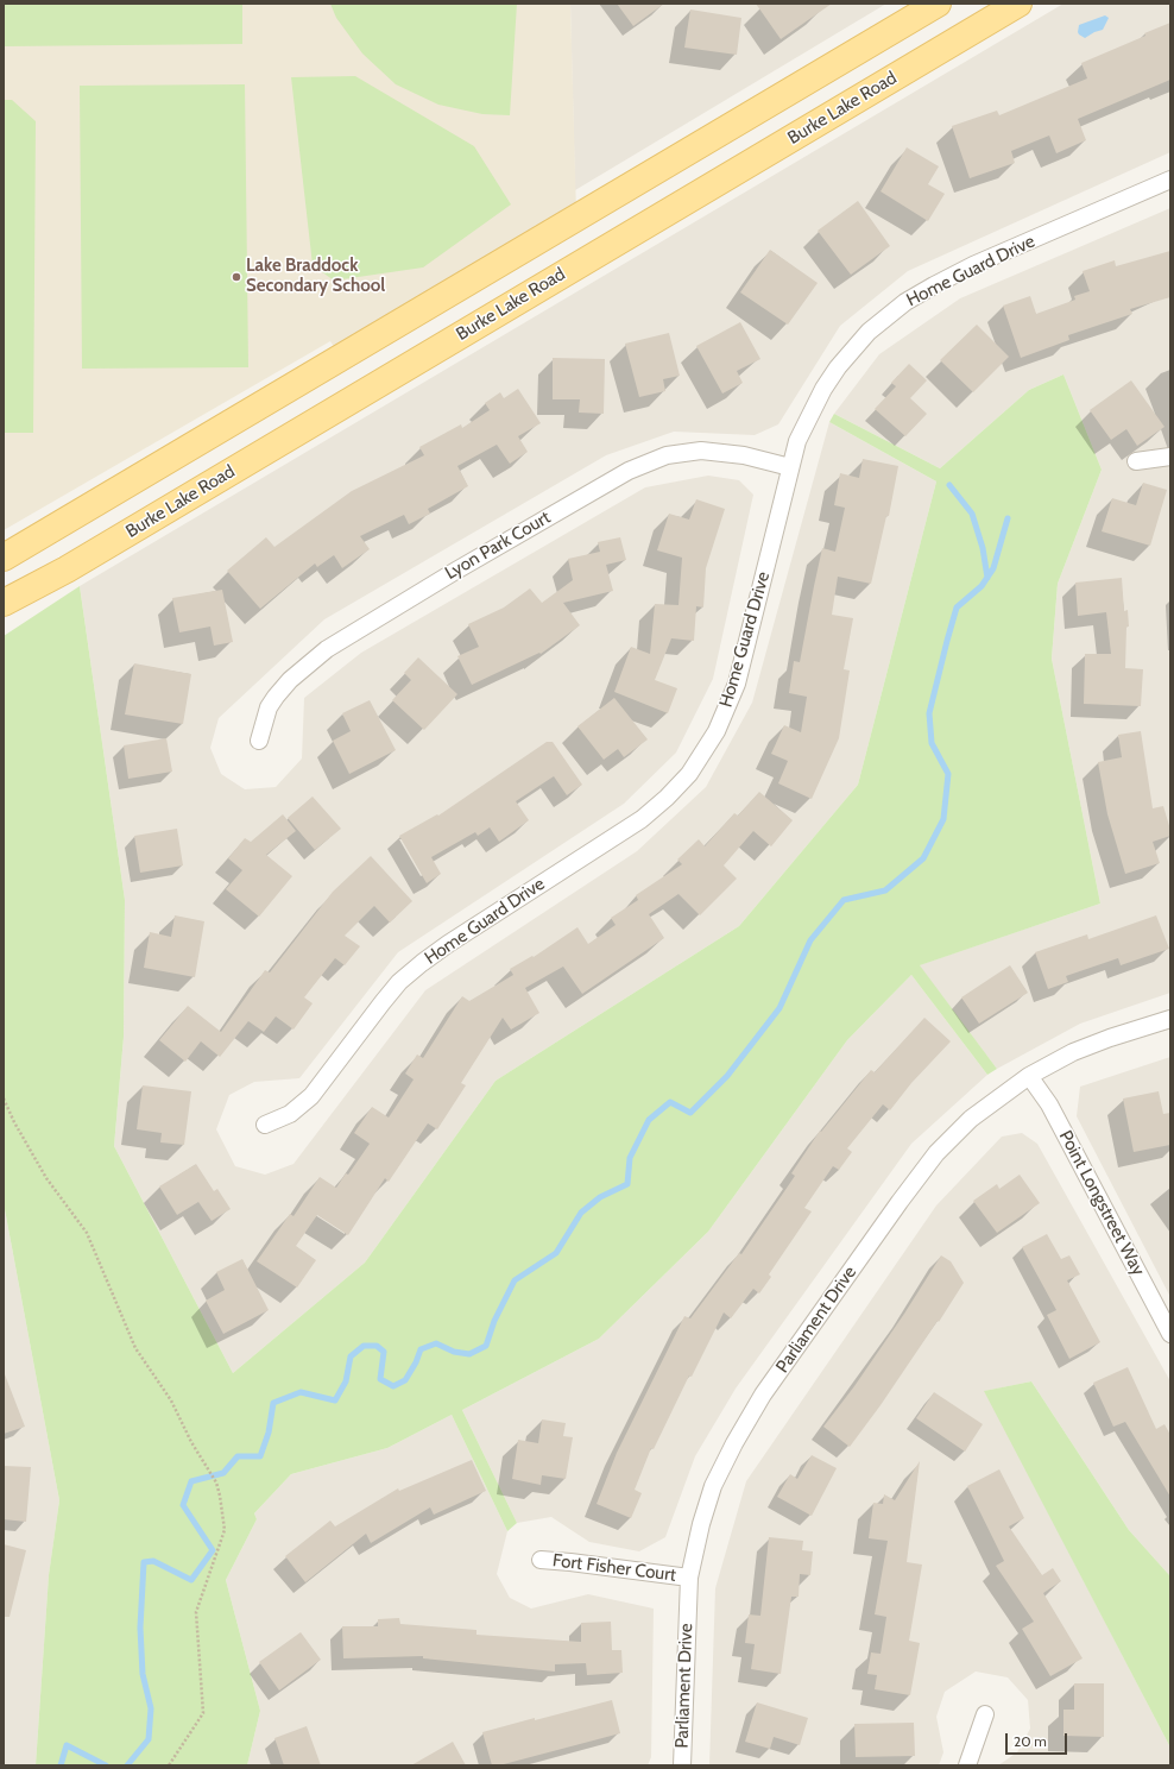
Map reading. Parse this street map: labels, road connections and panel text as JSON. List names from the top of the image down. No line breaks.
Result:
{"streets":{"main road":["Burke Lake Road"],"street":["Home Guard Drive","Lyon Park Court","Point Longstreet Way","Parliament Drive","Fort Fisher Court"]},"crossings":[["Home Guard Drive","Lyon Park Court"],["Point Longstreet Way","Parliament Drive"],["Parliament Drive","Fort Fisher Court"]],"places":["Lake Braddock Secondary School"],"scale_bar":"20 m"}
